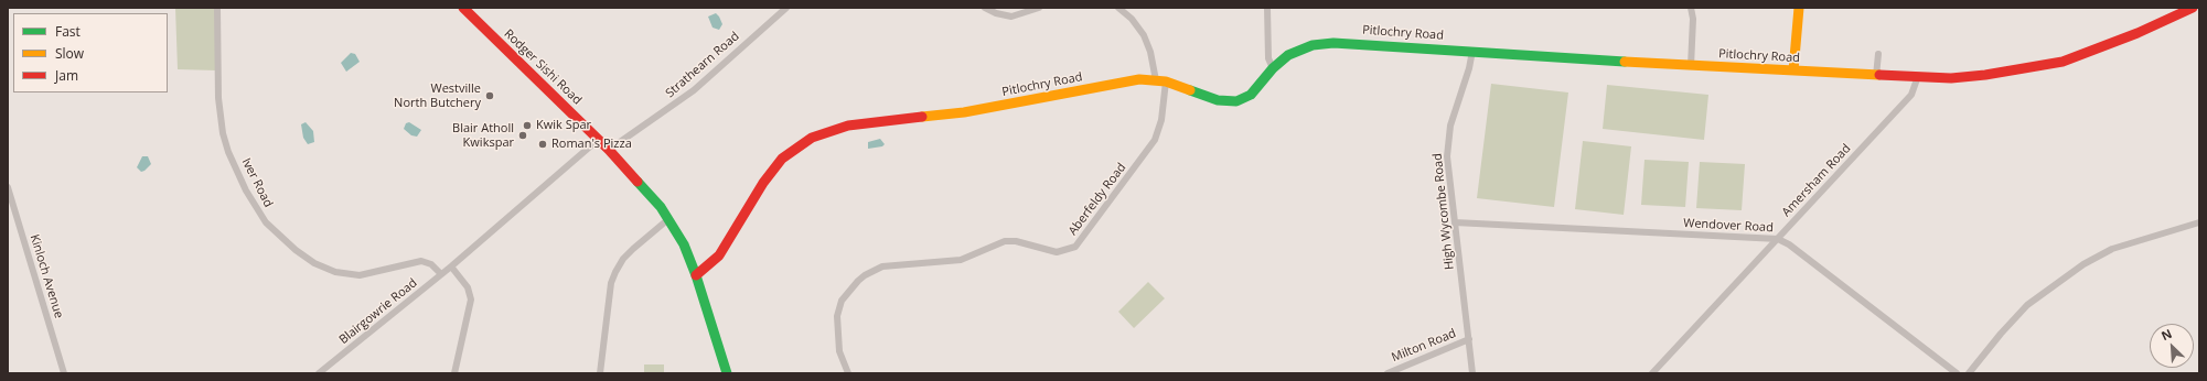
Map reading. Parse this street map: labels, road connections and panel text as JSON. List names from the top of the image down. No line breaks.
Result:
{"streets":{"street":["Pitlochry Road","Strathearn Road","Rodger Sishi Road","Amersham Road","Iver Road","Aberfeldy Road","High Wycombe Road","Wendover Road","Kinloch Avenue","Blairgowrie Road","Milton Road"]},"crossings":[["Pitlochry Road","Rodger Sishi Road"],["Pitlochry Road","Amersham Road"],["Pitlochry Road","Aberfeldy Road"],["Pitlochry Road","High Wycombe Road"],["Strathearn Road","Rodger Sishi Road"],["Amersham Road","Wendover Road"],["Iver Road","Blairgowrie Road"],["High Wycombe Road","Wendover Road"],["High Wycombe Road","Milton Road"]],"places":["Westville North Butchery","Kwik Spar","Blair Atholl Kwikspar","Roman's Pizza"],"legend":["Fast","Slow","Jam"],"north":"top left"}
